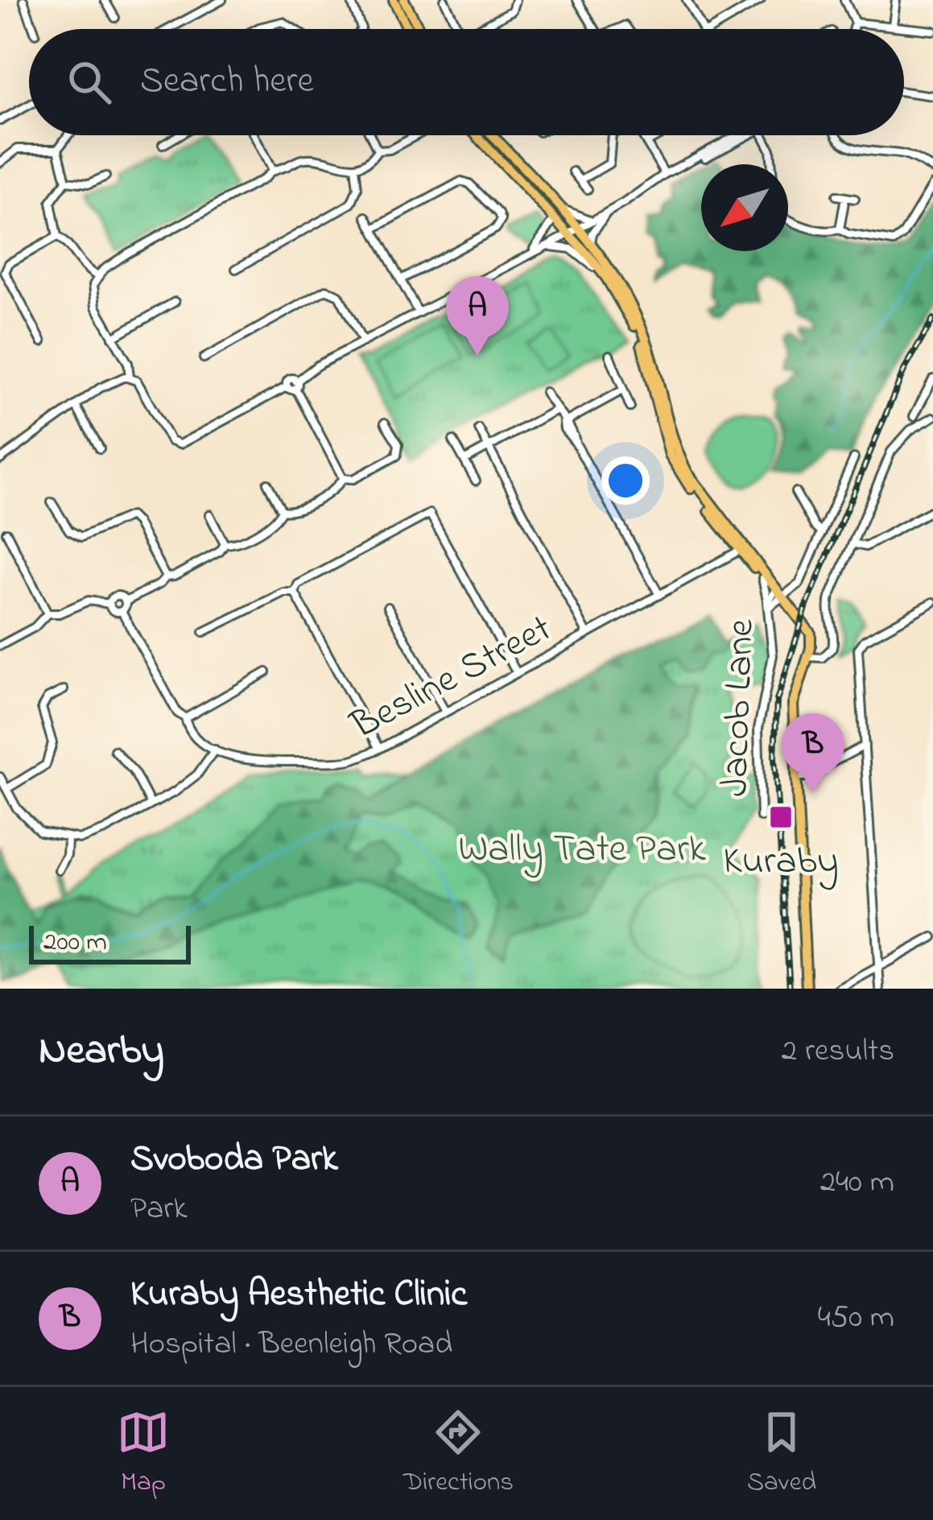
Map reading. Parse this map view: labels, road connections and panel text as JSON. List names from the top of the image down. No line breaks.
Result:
{"streets":{"street":["Besline Street","Jacob Lane"]},"parks":["Wally Tate Park"],"places":{"transit":["Kuraby"]},"scale_bar":"200 m","north":"bottom left","page":{"search":"Search here","pins":["A","B"],"scale":"200 m","heading":["Nearby","2 results"],"list":[{"mark":"A","name":"Svoboda Park","note":"Park","value":"240 m"},{"mark":"B","name":"Kuraby Aesthetic Clinic","note":"Hospital · Beenleigh Road","value":"450 m"}],"nav":["Map","Directions","Saved"]}}
